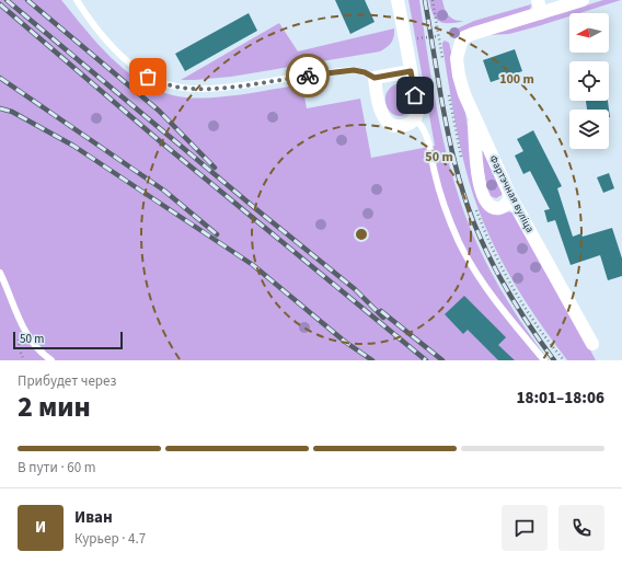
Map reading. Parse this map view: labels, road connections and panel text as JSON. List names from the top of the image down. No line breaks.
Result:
{"streets":{"street":["Фартэчная вуліца"]},"scale_bar":"50 m","north":"left","page":{"scale":"50 m","heading":["2 мин","Прибудет через","18:01–18:06"],"panel":["Иван","Курьер · 4.7"],"bar":"В пути · 60 m","round":"И"},"rings":["100 m","50 m"]}
